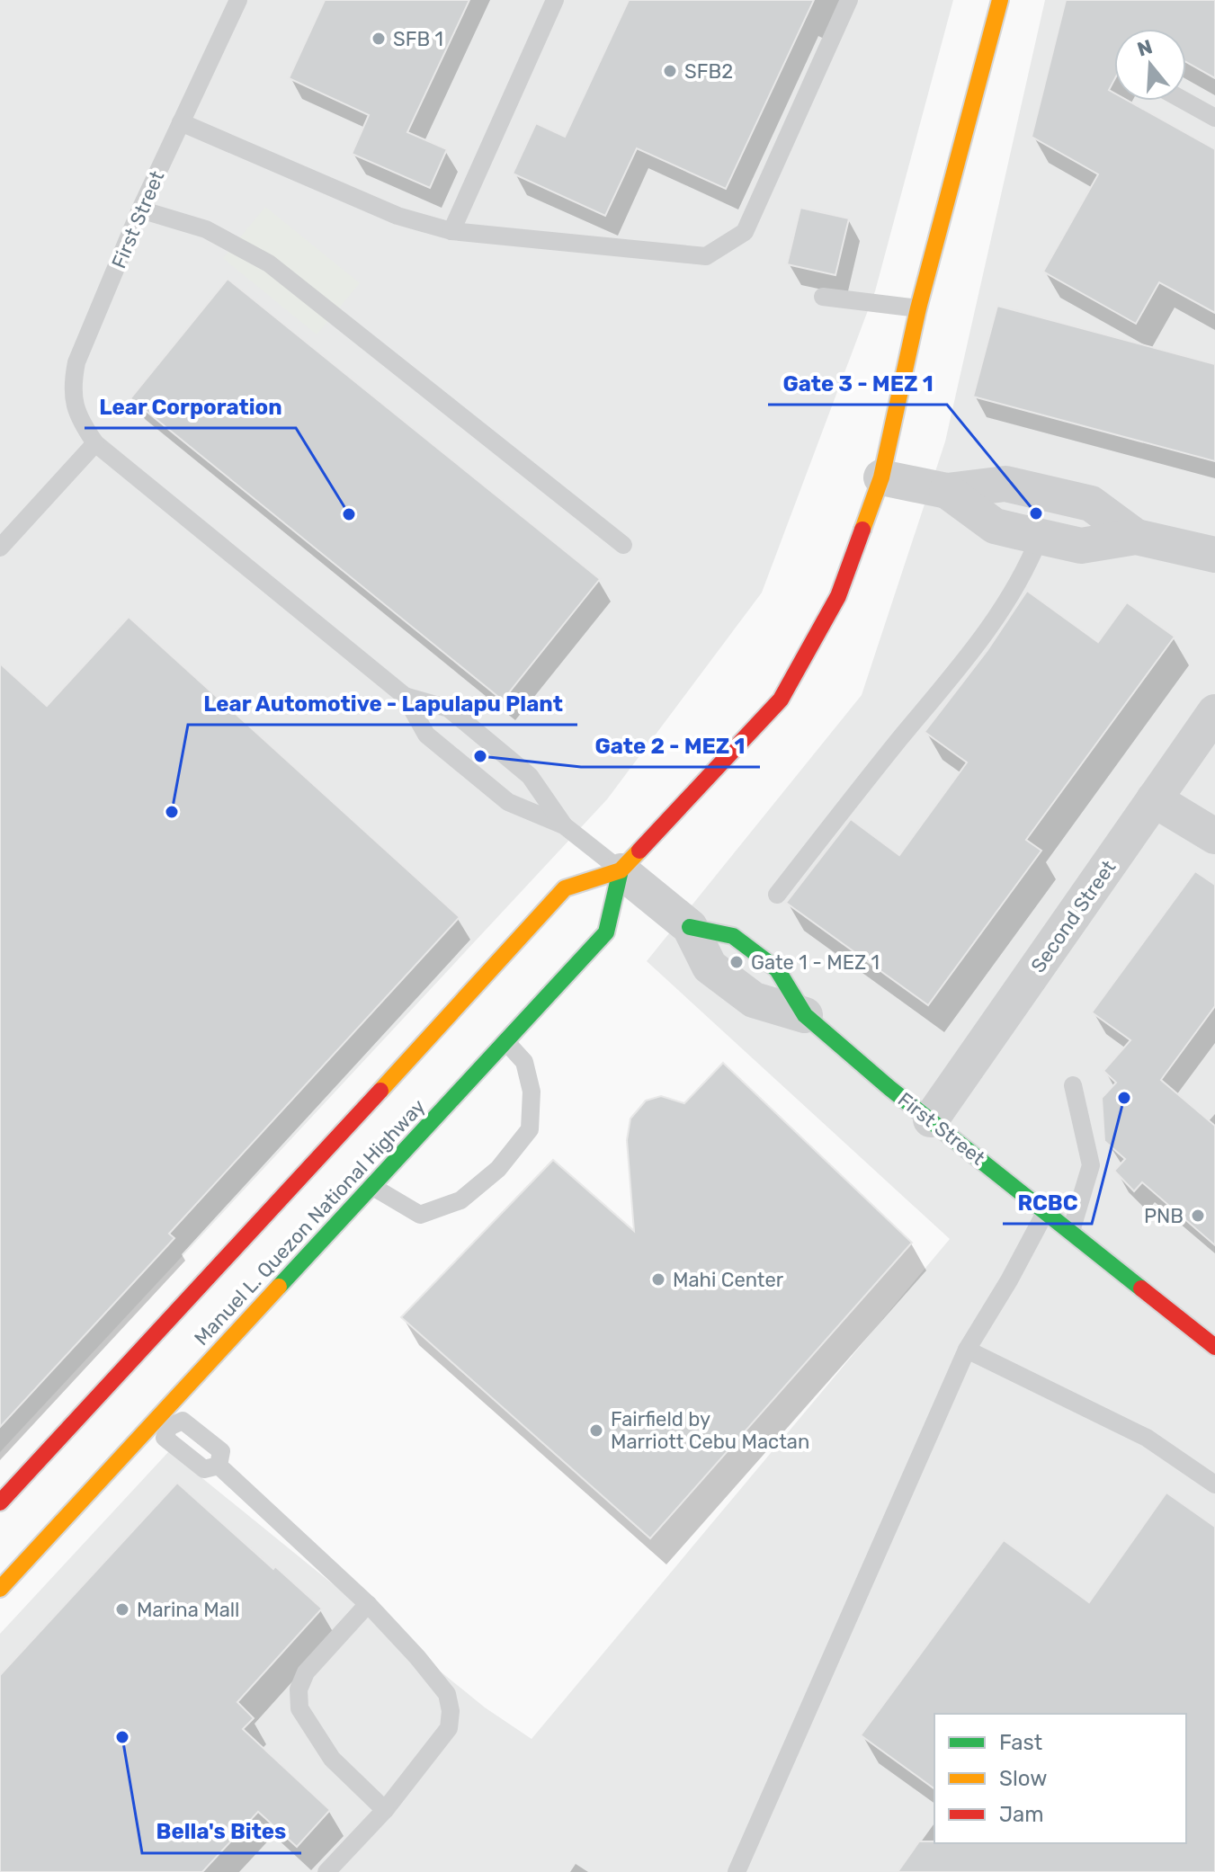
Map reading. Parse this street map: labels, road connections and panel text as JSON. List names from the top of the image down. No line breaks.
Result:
{"streets":{"main road":["First Street","Manuel L. Quezon National Highway"],"street":["Second Street"]},"crossings":[["First Street","Second Street"],["First Street","Manuel L. Quezon National Highway"]],"places":["SFB 1","SFB2","Gate 3 - MEZ 1","Lear Corporation","Gate 2 - MEZ 1","Lear Automotive - Lapulapu Plant","Gate 1 - MEZ 1","RCBC","PNB","Mahi Center","Fairfield by Marriott Cebu Mactan","Marina Mall","Bella's Bites"],"legend":["Fast","Slow","Jam"],"north":"top"}
